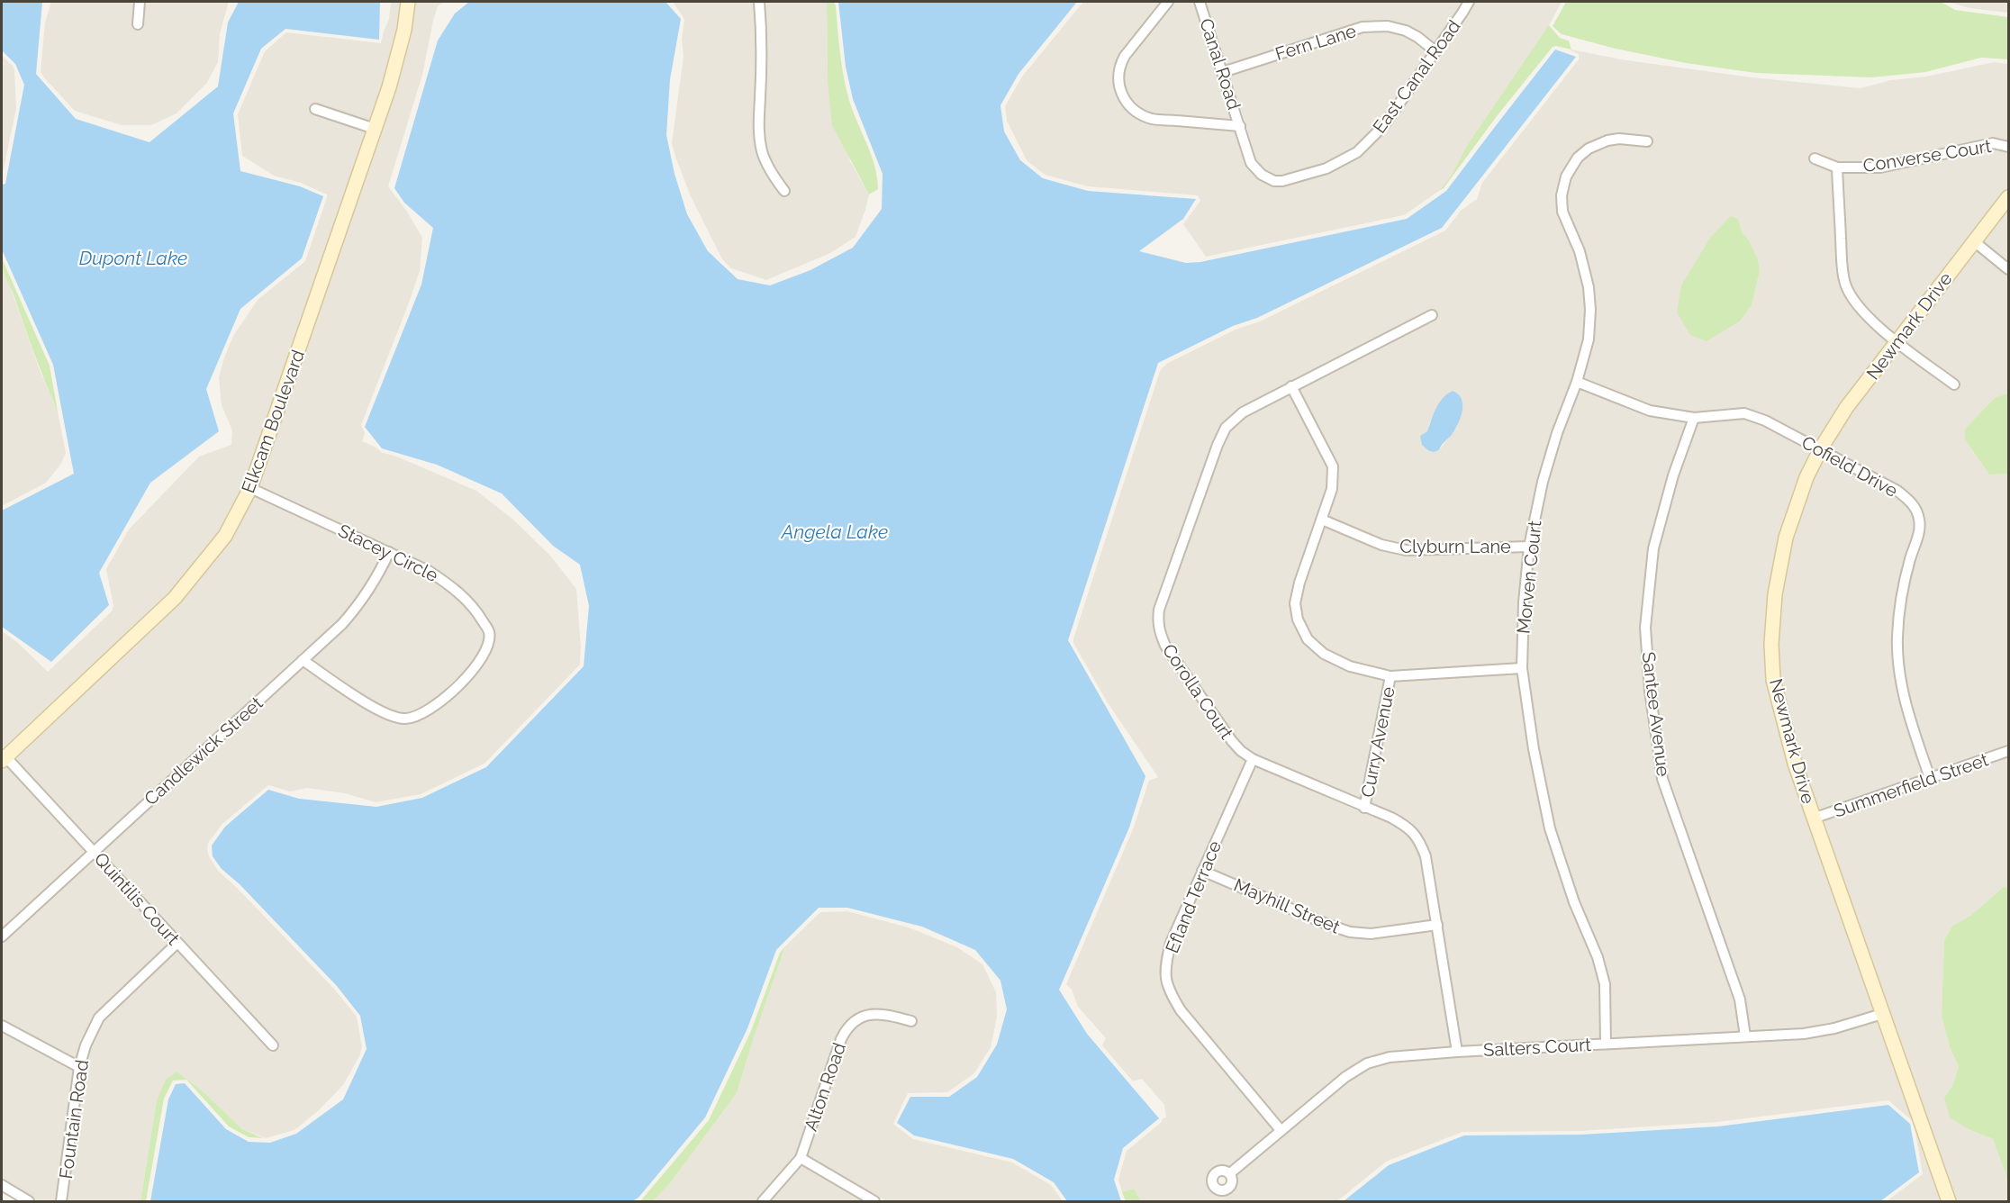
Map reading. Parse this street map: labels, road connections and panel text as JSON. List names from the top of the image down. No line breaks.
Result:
{"streets":{"street":["Fern Lane","Canal Road","East Canal Road","Converse Court","Newmark Drive","Elkcam Boulevard","Cofield Drive","Clyburn Lane","Stacey Circle","Morven Court","Corolla Court","Santee Avenue","Curry Avenue","Candlewick Street","Summerfield Street","Efland Terrace","Quintilis Court","Mayhill Street","Salters Court","Alton Road","Fountain Road"]},"crossings":[["Fern Lane","Canal Road"],["Fern Lane","East Canal Road"],["Canal Road","East Canal Road"],["Newmark Drive","Cofield Drive"],["Newmark Drive","Summerfield Street"],["Newmark Drive","Salters Court"],["Elkcam Boulevard","Stacey Circle"],["Elkcam Boulevard","Quintilis Court"],["Cofield Drive","Morven Court"],["Cofield Drive","Santee Avenue"],["Cofield Drive","Summerfield Street"],["Clyburn Lane","Morven Court"],["Stacey Circle","Candlewick Street"],["Morven Court","Salters Court"],["Corolla Court","Curry Avenue"],["Corolla Court","Efland Terrace"],["Corolla Court","Mayhill Street"],["Corolla Court","Salters Court"],["Santee Avenue","Salters Court"],["Candlewick Street","Quintilis Court"],["Efland Terrace","Mayhill Street"],["Efland Terrace","Salters Court"],["Quintilis Court","Fountain Road"]],"water":["Dupont Lake","Angela Lake"]}
